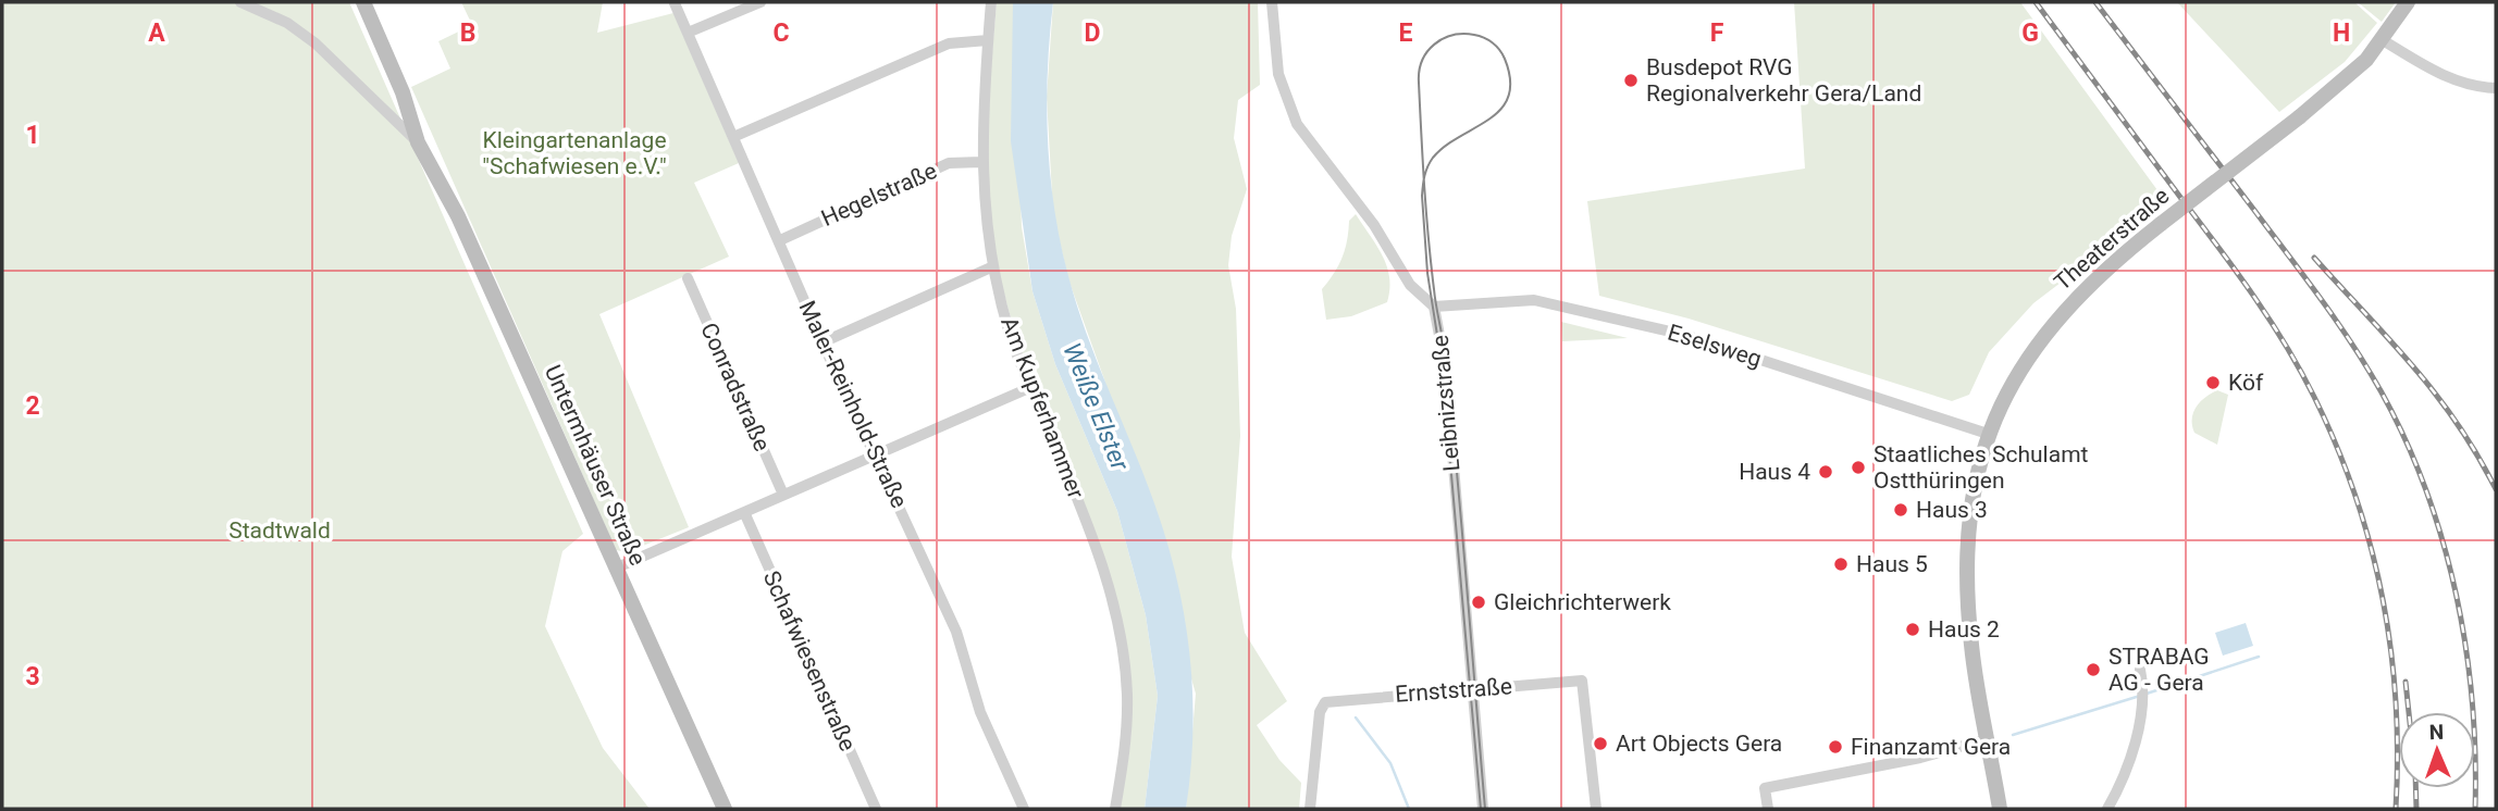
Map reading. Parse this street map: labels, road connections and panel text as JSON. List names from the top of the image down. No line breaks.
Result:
{"streets":{"main road":["Theaterstraße","Untermhäuser Straße"],"street":["Hegelstraße","Eselsweg","Conradstraße","Leibnizstraße","Maler-Reinhold-Straße","Am Kupferhammer","Schafwiesenstraße","Ernststraße"]},"crossings":[["Hegelstraße","Maler-Reinhold-Straße"],["Hegelstraße","Am Kupferhammer"],["Theaterstraße","Eselsweg"],["Eselsweg","Leibnizstraße"],["Leibnizstraße","Ernststraße"]],"water":["Weiße Elster"],"parks":["Kleingartenanlage \"Schafwiesen e.V.\"","Stadtwald"],"places":["Busdepot RVG Regionalverkehr Gera/Land","Köf","Staatliches Schulamt Ostthüringen","Haus 4","Haus 3","Haus 5","Gleichrichterwerk","Haus 2","STRABAG AG - Gera","Art Objects Gera","Finanzamt Gera"],"north":"top","grid":{"columns":["A","B","C","D","E","F","G","H"],"rows":["1","2","3"]}}
